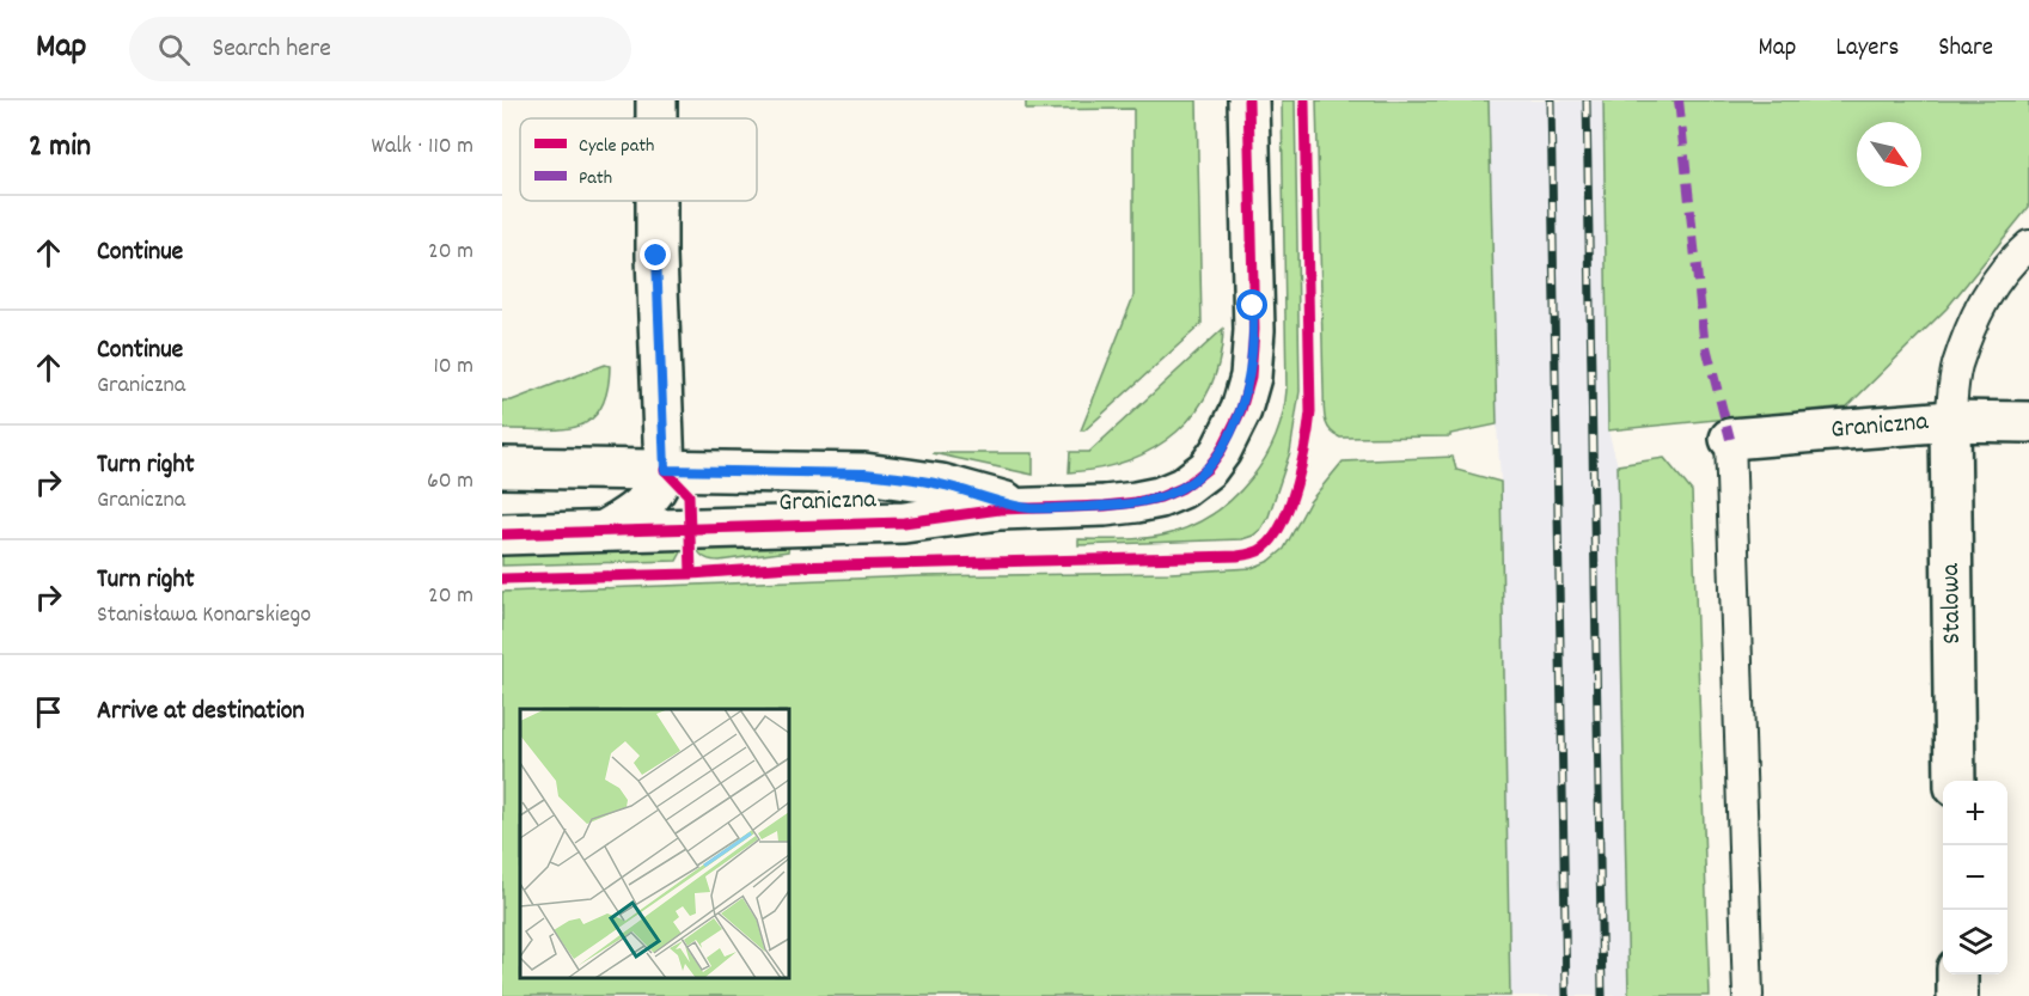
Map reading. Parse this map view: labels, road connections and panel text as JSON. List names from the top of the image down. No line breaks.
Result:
{"streets":{"street":["Graniczna","Stalowa"]},"crossings":[["Graniczna","Stalowa"]],"legend":["Cycle path","Path"],"north":"bottom right","page":{"header":"Map","search":"Search here","nav":["Map","Layers","Share"],"heading":["2 min","Walk · 110 m"],"list":[["Continue","20 m"],["Continue","Graniczna","10 m"],["Turn right","Graniczna","60 m"],["Turn right","Stanisława Konarskiego","20 m"],"Arrive at destination"],"map_buttons":["+","−"]}}
